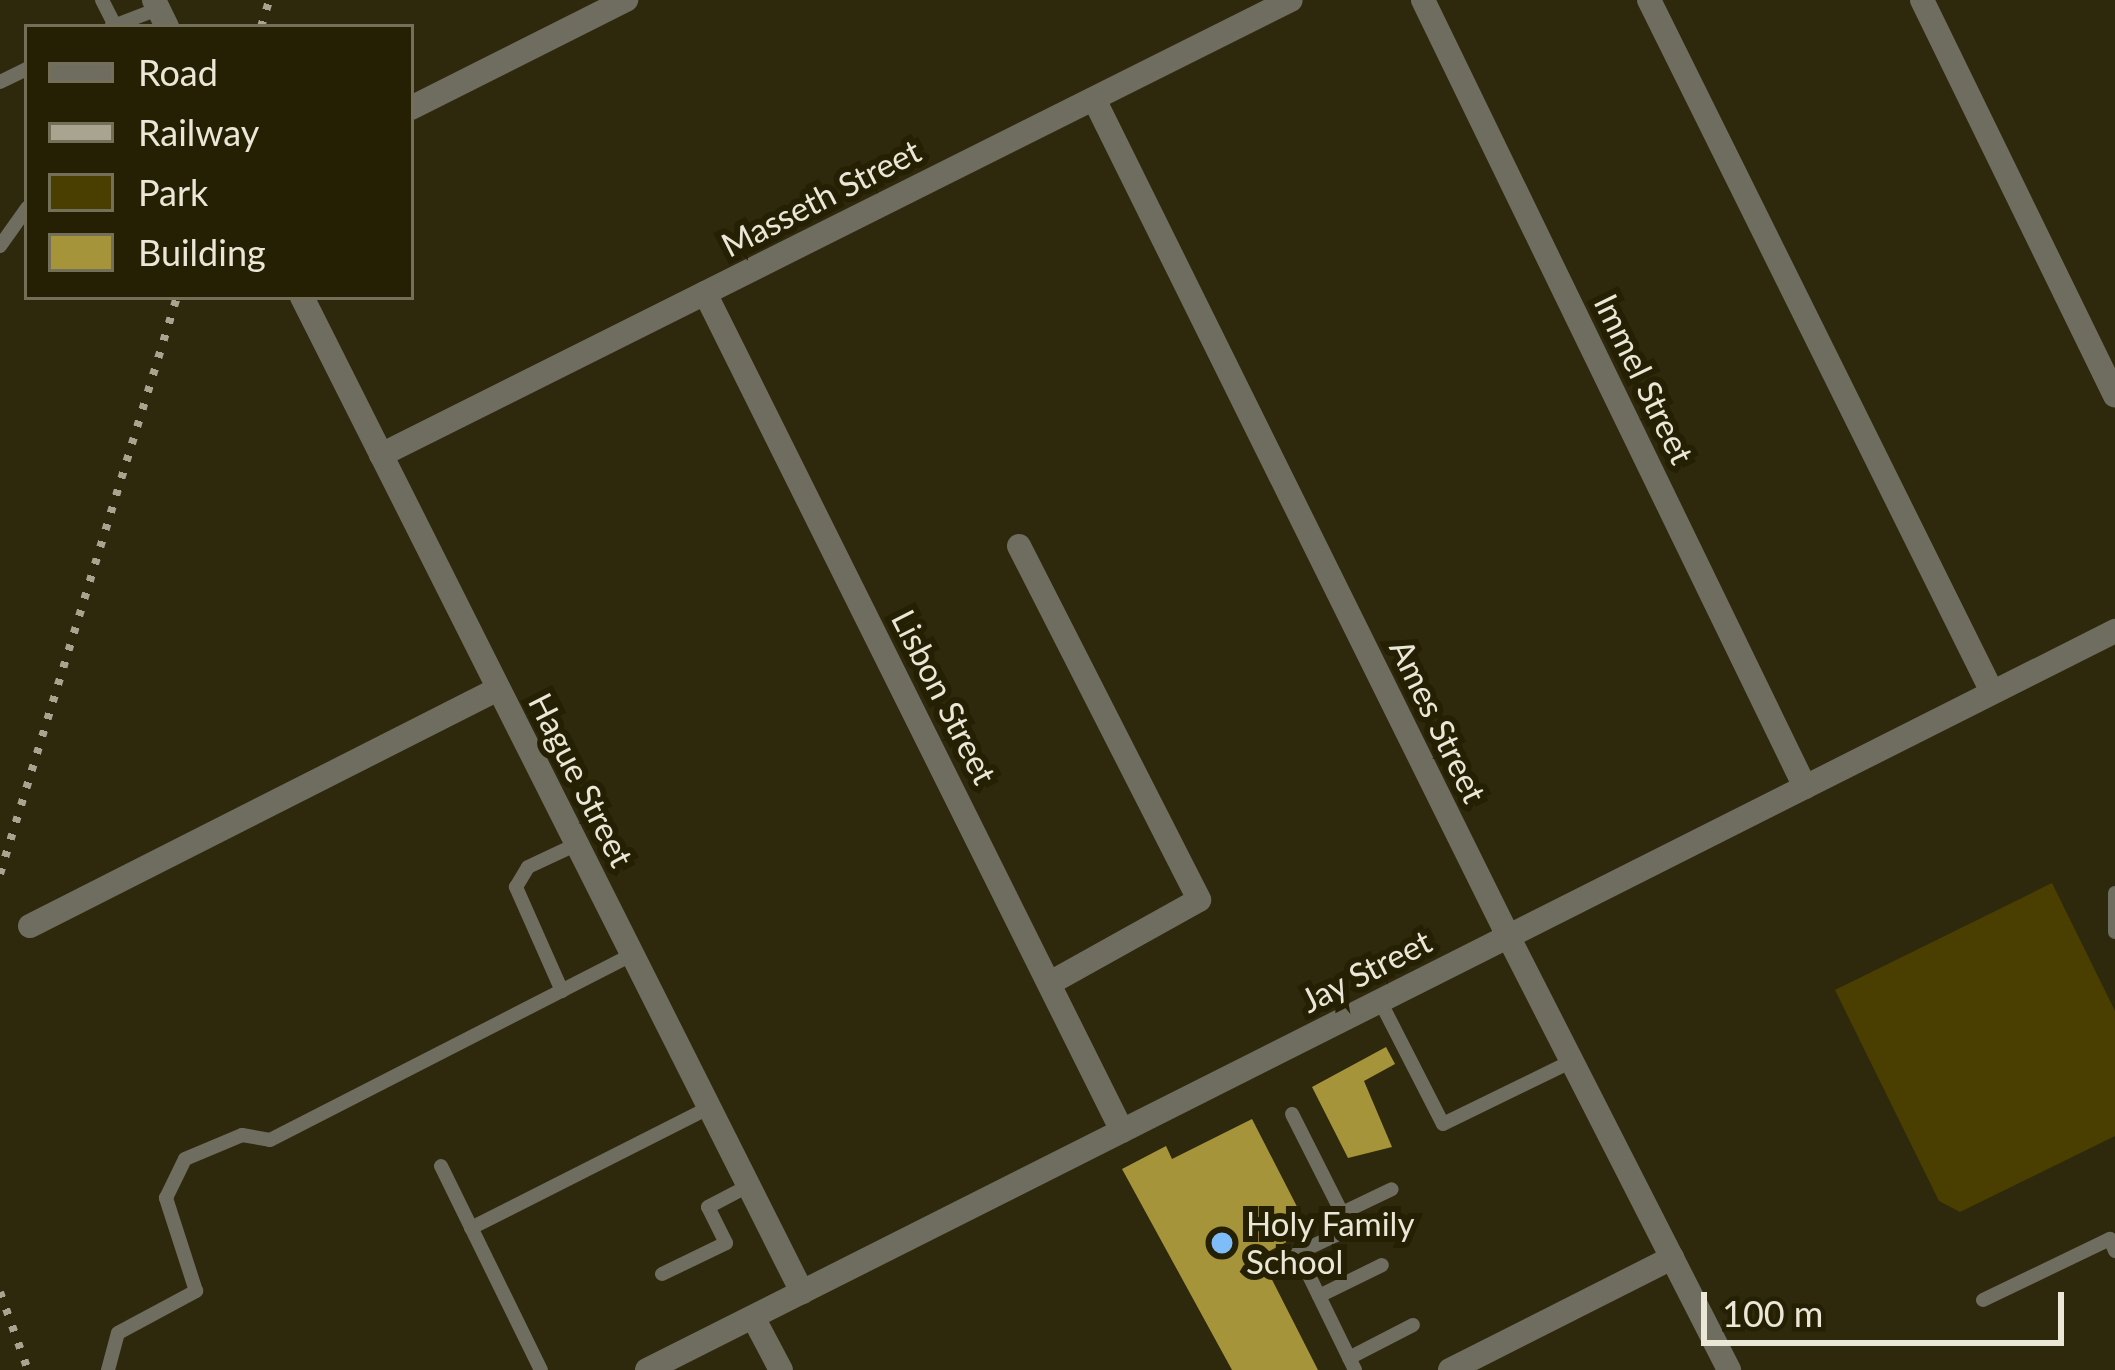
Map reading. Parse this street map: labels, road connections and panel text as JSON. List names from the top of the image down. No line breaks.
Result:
{"streets":{"street":["Masseth Street","Immel Street","Lisbon Street","Ames Street","Hague Street","Jay Street"]},"crossings":[["Masseth Street","Lisbon Street"],["Masseth Street","Ames Street"],["Masseth Street","Hague Street"],["Immel Street","Jay Street"],["Lisbon Street","Jay Street"],["Ames Street","Jay Street"],["Hague Street","Jay Street"]],"places":["Holy Family School"],"legend":["Road","Railway","Park","Building"],"scale_bar":"100 m"}
